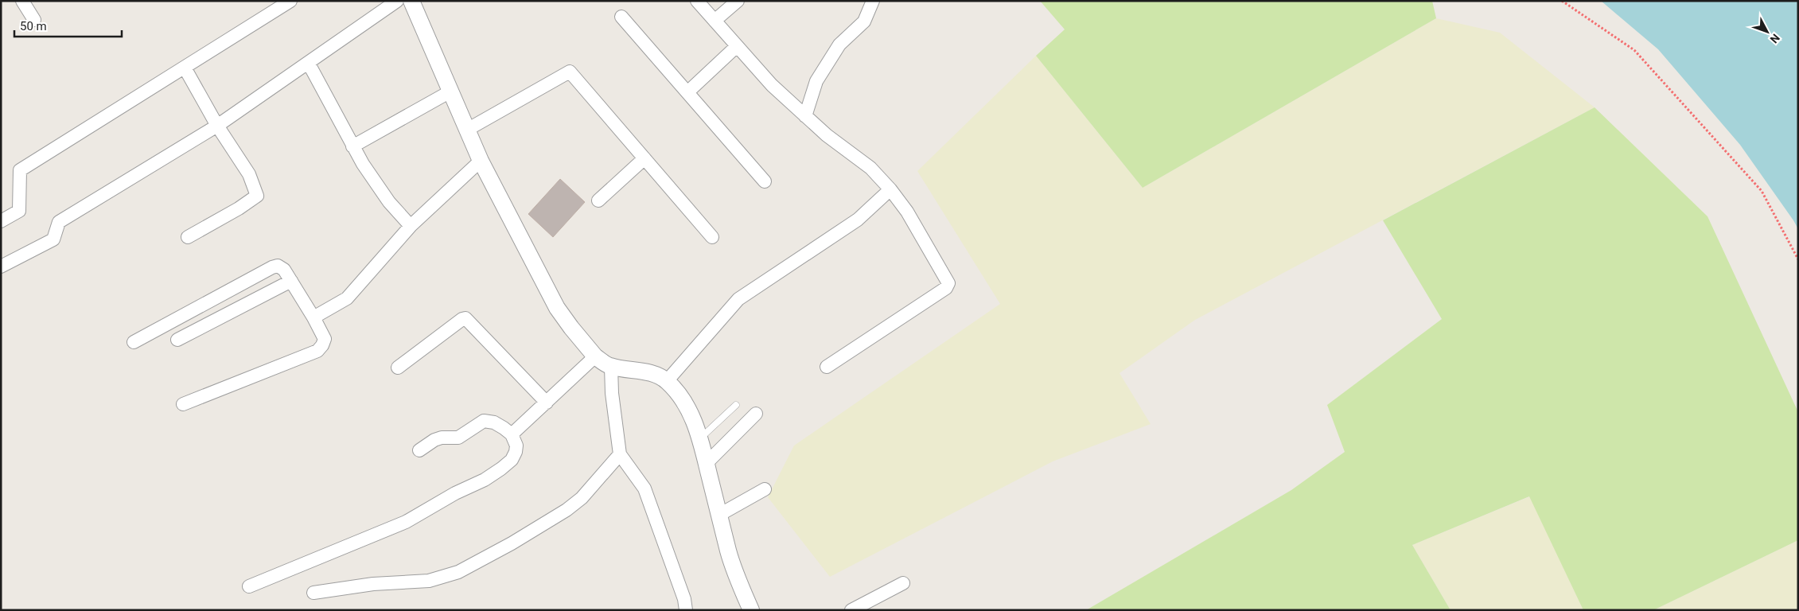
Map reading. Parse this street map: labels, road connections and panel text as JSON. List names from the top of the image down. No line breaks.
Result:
{"scale_bar":"50 m","north":"bottom right"}
